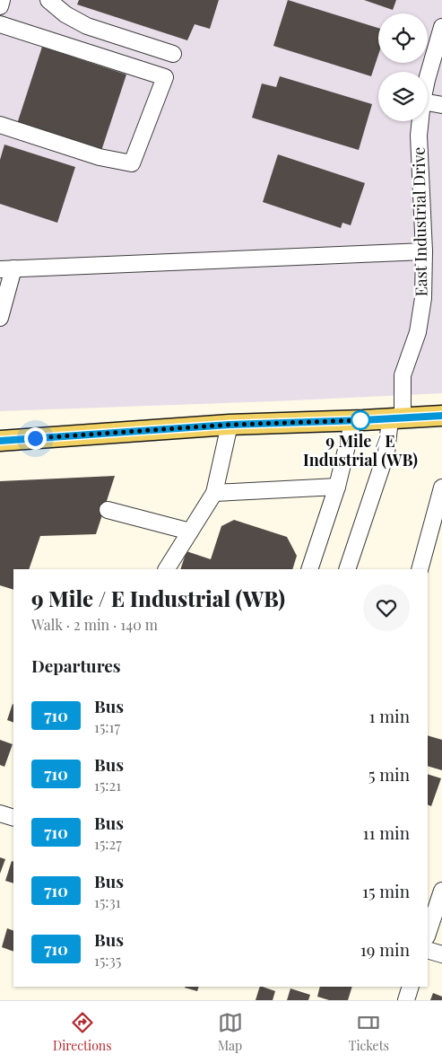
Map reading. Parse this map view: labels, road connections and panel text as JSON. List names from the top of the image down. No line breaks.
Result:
{"streets":{"street":["East Industrial Drive"]},"places":["9 Mile / E Industrial (WB)"],"lines":["bus line 710"],"page":{"heading":[["9 Mile / E Industrial (WB)","Walk · 2 min · 140 m"],"Departures"],"list":[{"mark":"710","name":"Bus","note":"15:17","value":"1 min"},{"mark":"710","name":"Bus","note":"15:21","value":"5 min"},{"mark":"710","name":"Bus","note":"15:27","value":"11 min"},{"mark":"710","name":"Bus","note":"15:31","value":"15 min"},{"mark":"710","name":"Bus","note":"15:35","value":"19 min"}],"tabs":["Directions","Map","Tickets"]}}
